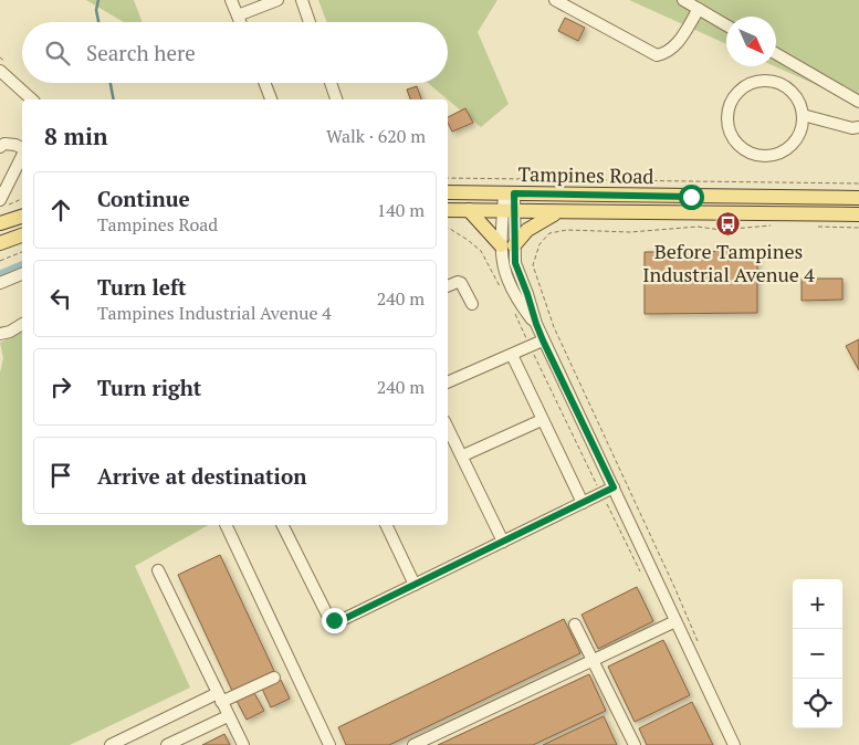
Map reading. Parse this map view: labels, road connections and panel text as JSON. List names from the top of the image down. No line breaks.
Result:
{"streets":{"main road":["Tampines Road"]},"places":{"bus stop":["Before Tampines Industrial Avenue 4"]},"north":"bottom right","page":{"search":"Search here","heading":["8 min","Walk · 620 m"],"list":[["Continue","Tampines Road","140 m"],["Turn left","Tampines Industrial Avenue 4","240 m"],["Turn right","240 m"],"Arrive at destination"],"map_buttons":["+","−"]}}
